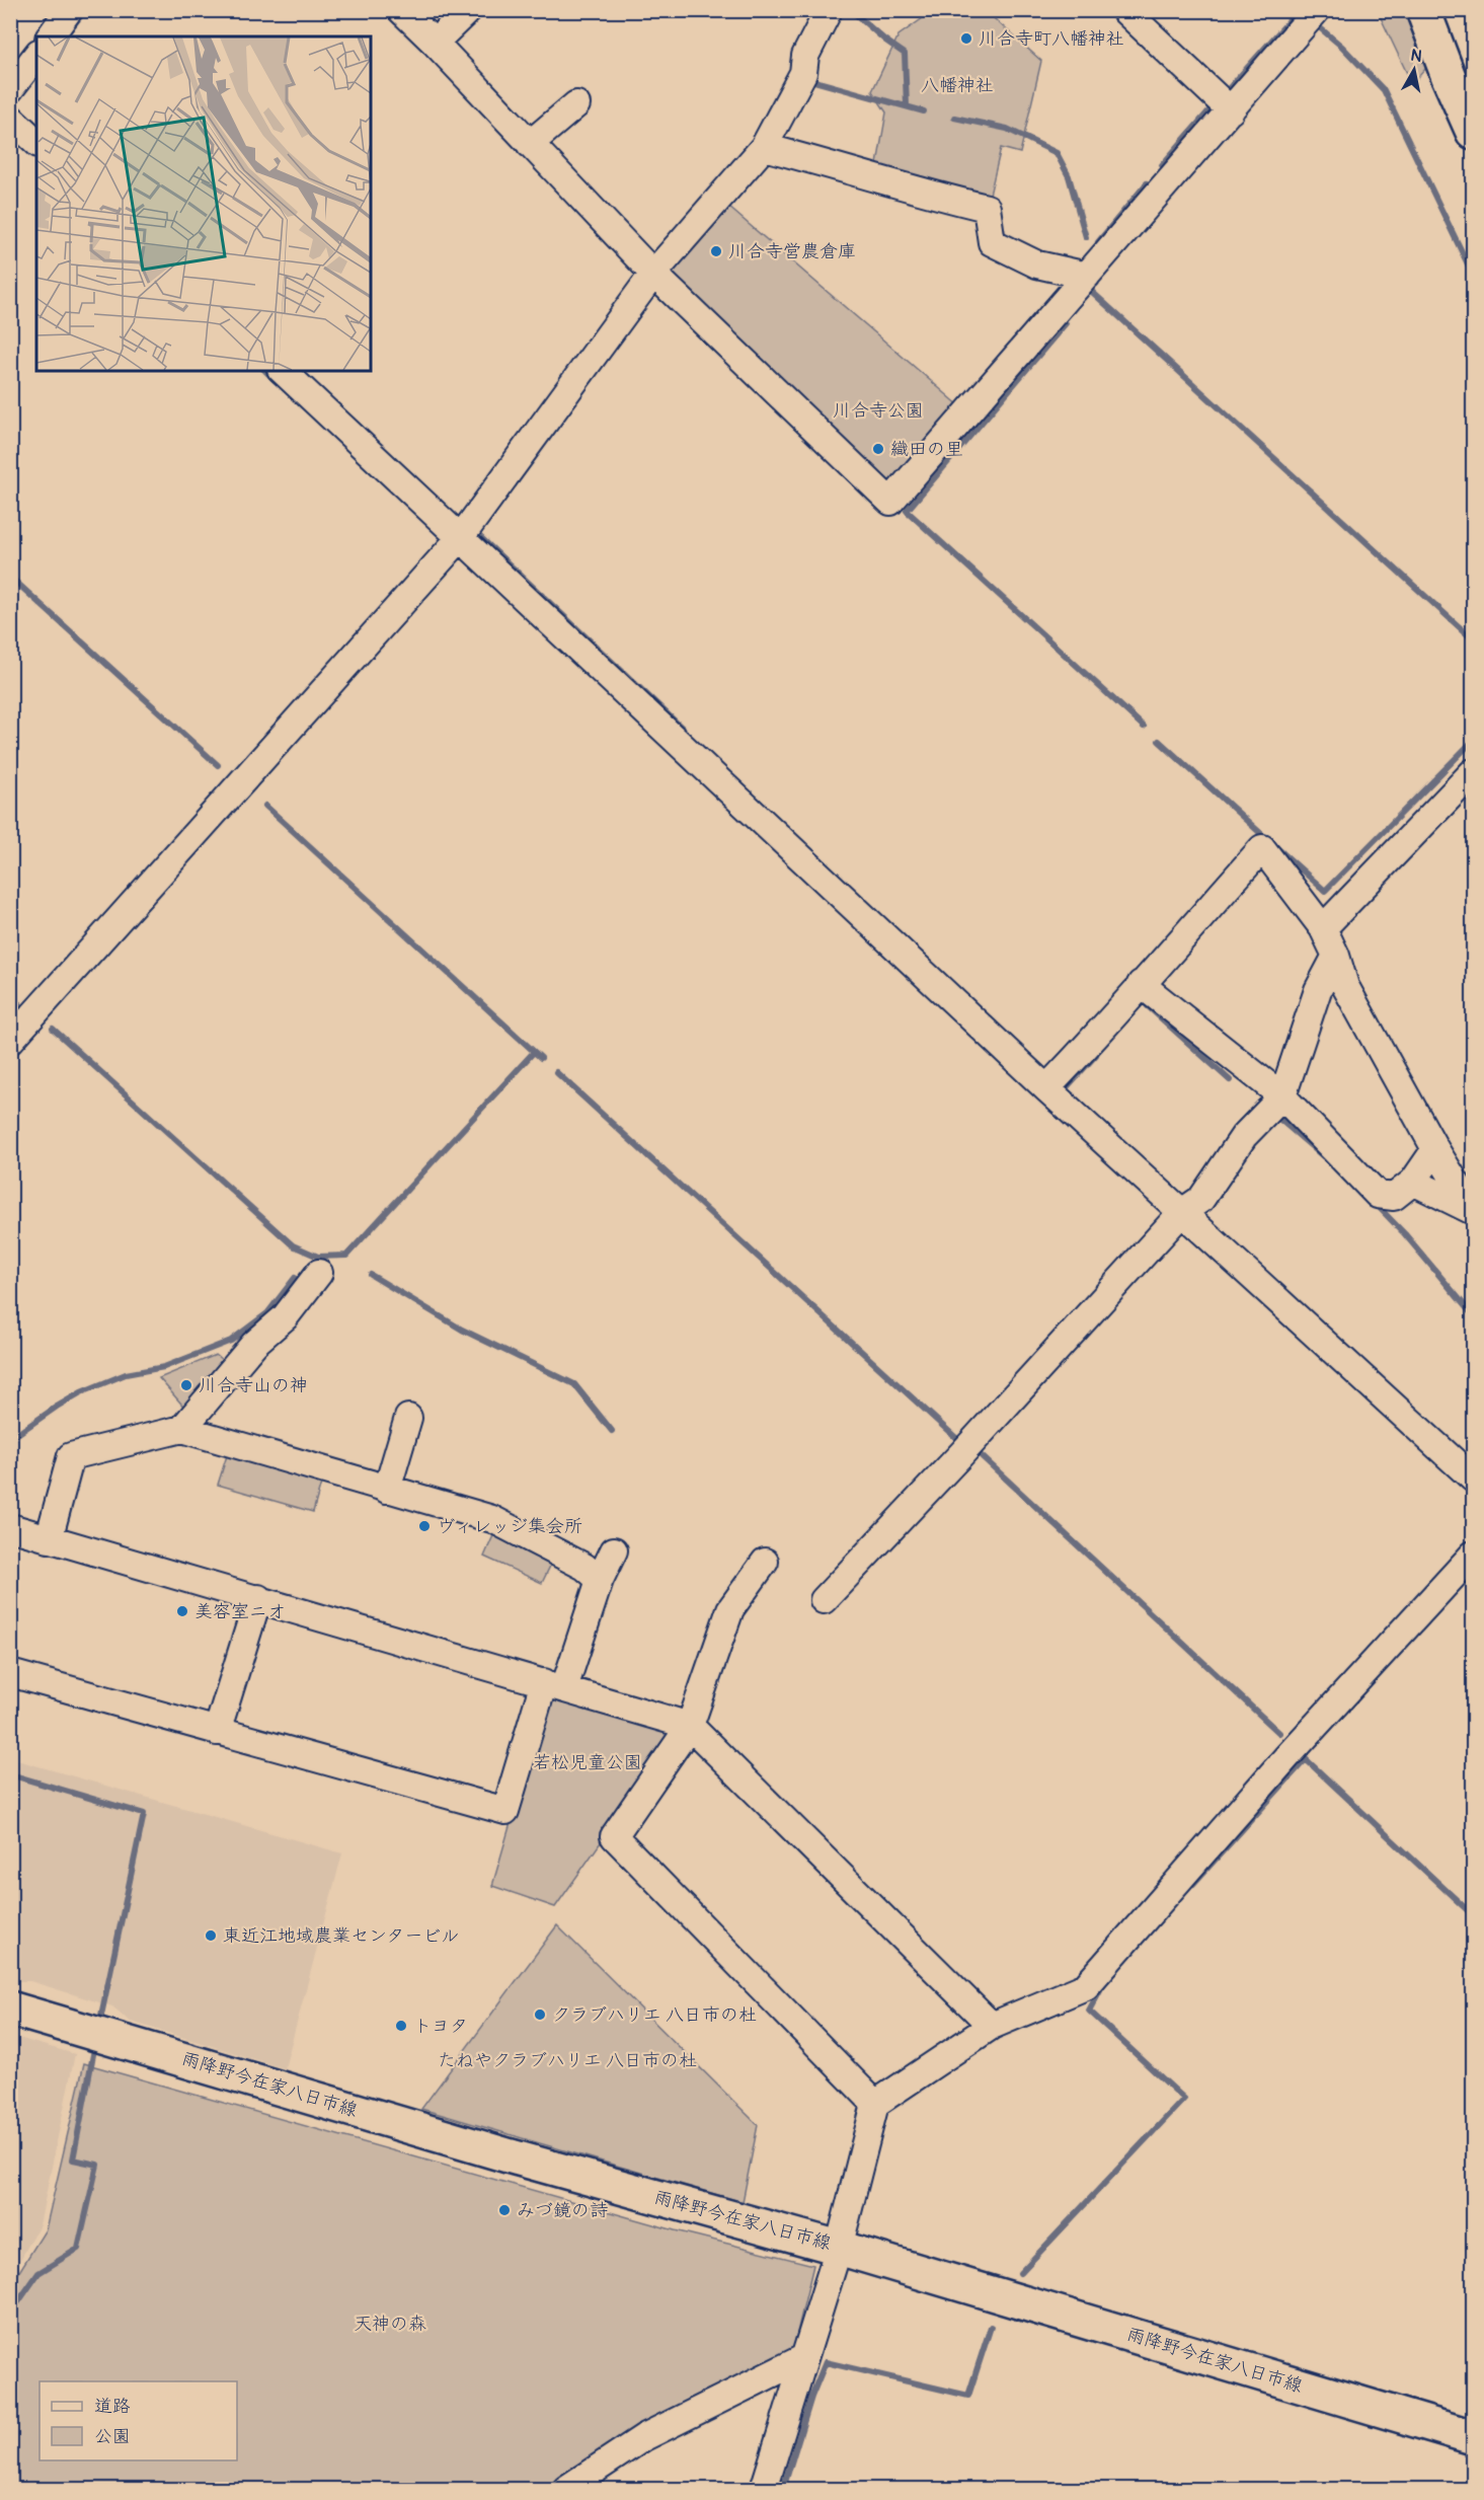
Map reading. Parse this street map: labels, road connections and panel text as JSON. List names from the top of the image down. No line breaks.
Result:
{"streets":{"main road":["雨降野今在家八日市線"]},"parks":["八幡神社","川合寺公園","若松児童公園","たねやクラブハリエ 八日市の杜","天神の森"],"places":["川合寺町八幡神社","川合寺営農倉庫","織田の里","川合寺山の神","ヴィレッジ集会所","美容室ニオ","東近江地域農業センタービル","クラブハリエ 八日市の杜","トヨタ","みづ鏡の詩"],"legend":["道路","公園"],"north":"top"}
